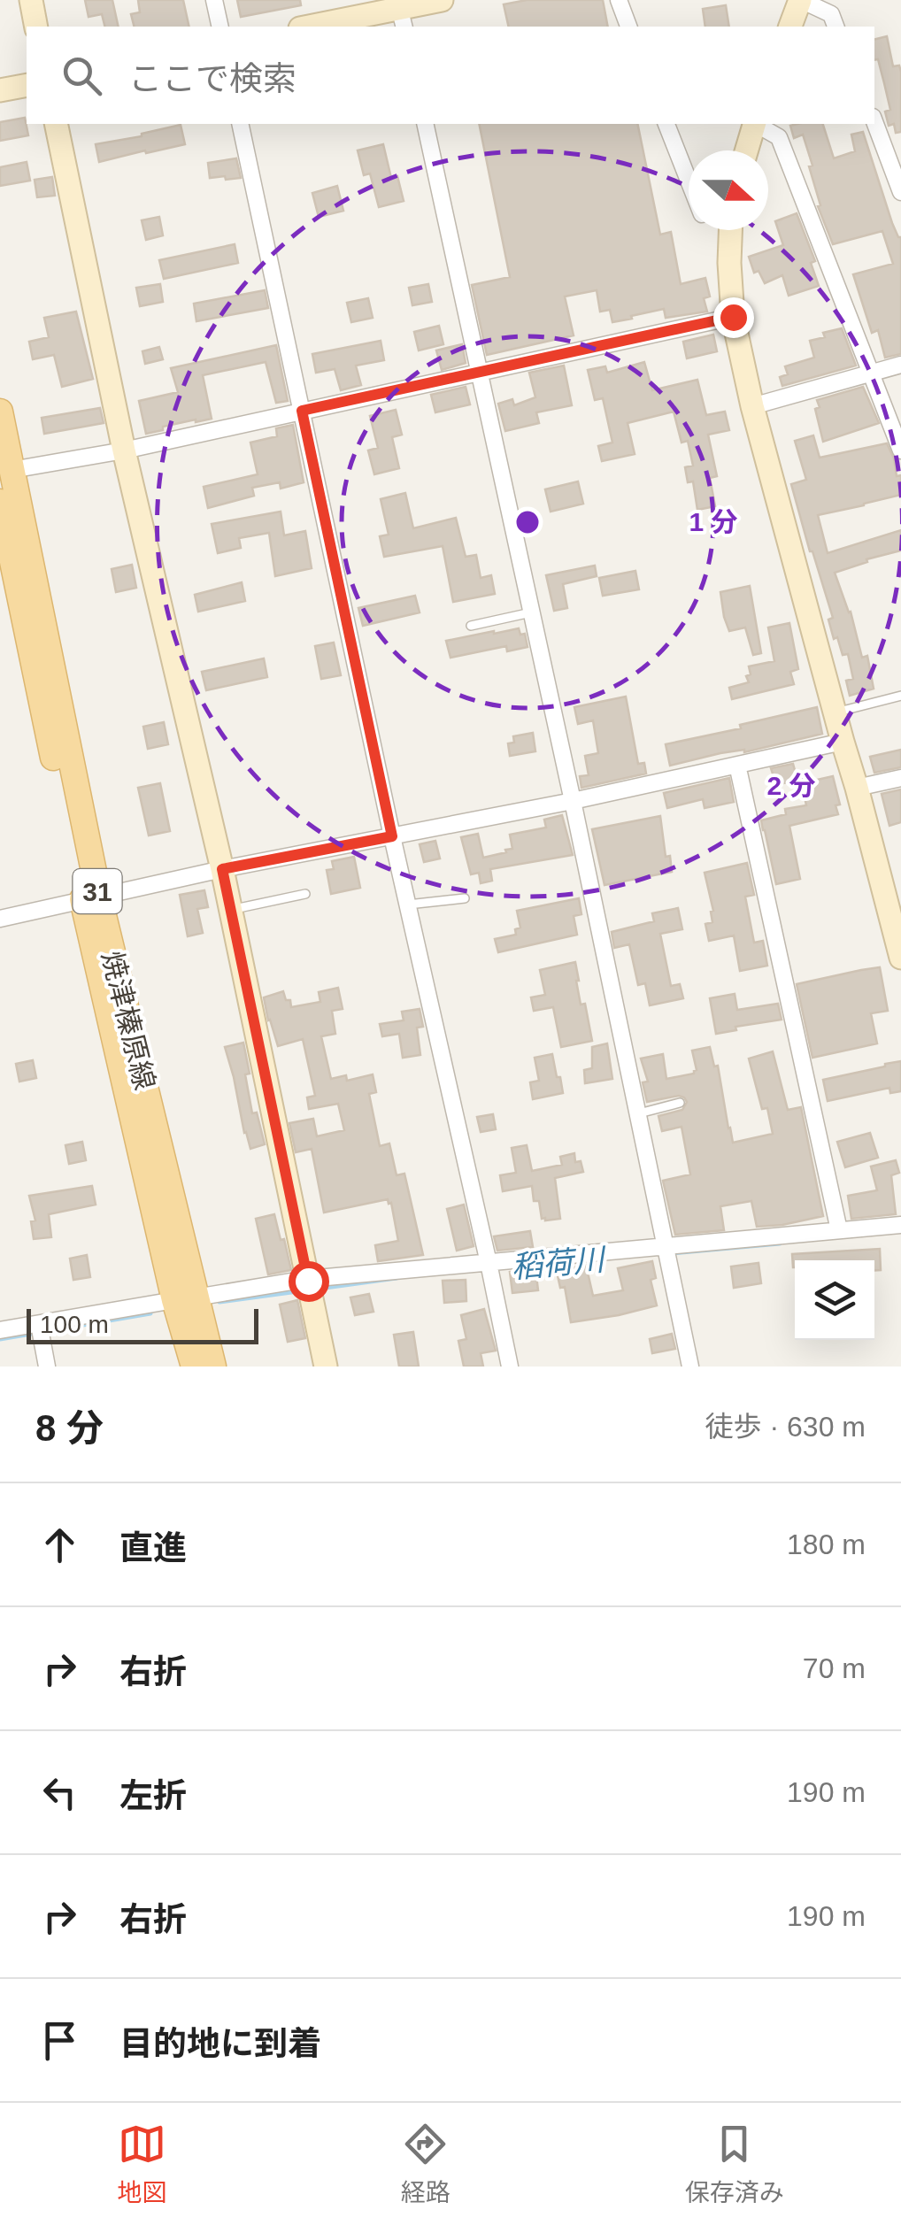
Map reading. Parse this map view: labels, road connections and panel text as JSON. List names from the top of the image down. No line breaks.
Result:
{"streets":{"main road":["31","焼津榛原線"]},"water":["稻荷川"],"scale_bar":"100 m","north":"right","page":{"search":"ここで検索","scale":"100 m","heading":["8 分","徒歩 · 630 m"],"list":[["直進","180 m"],["右折","70 m"],["左折","190 m"],["右折","190 m"],"目的地に到着"],"nav":["地図","経路","保存済み"]},"rings":["1 分","2 分"]}
